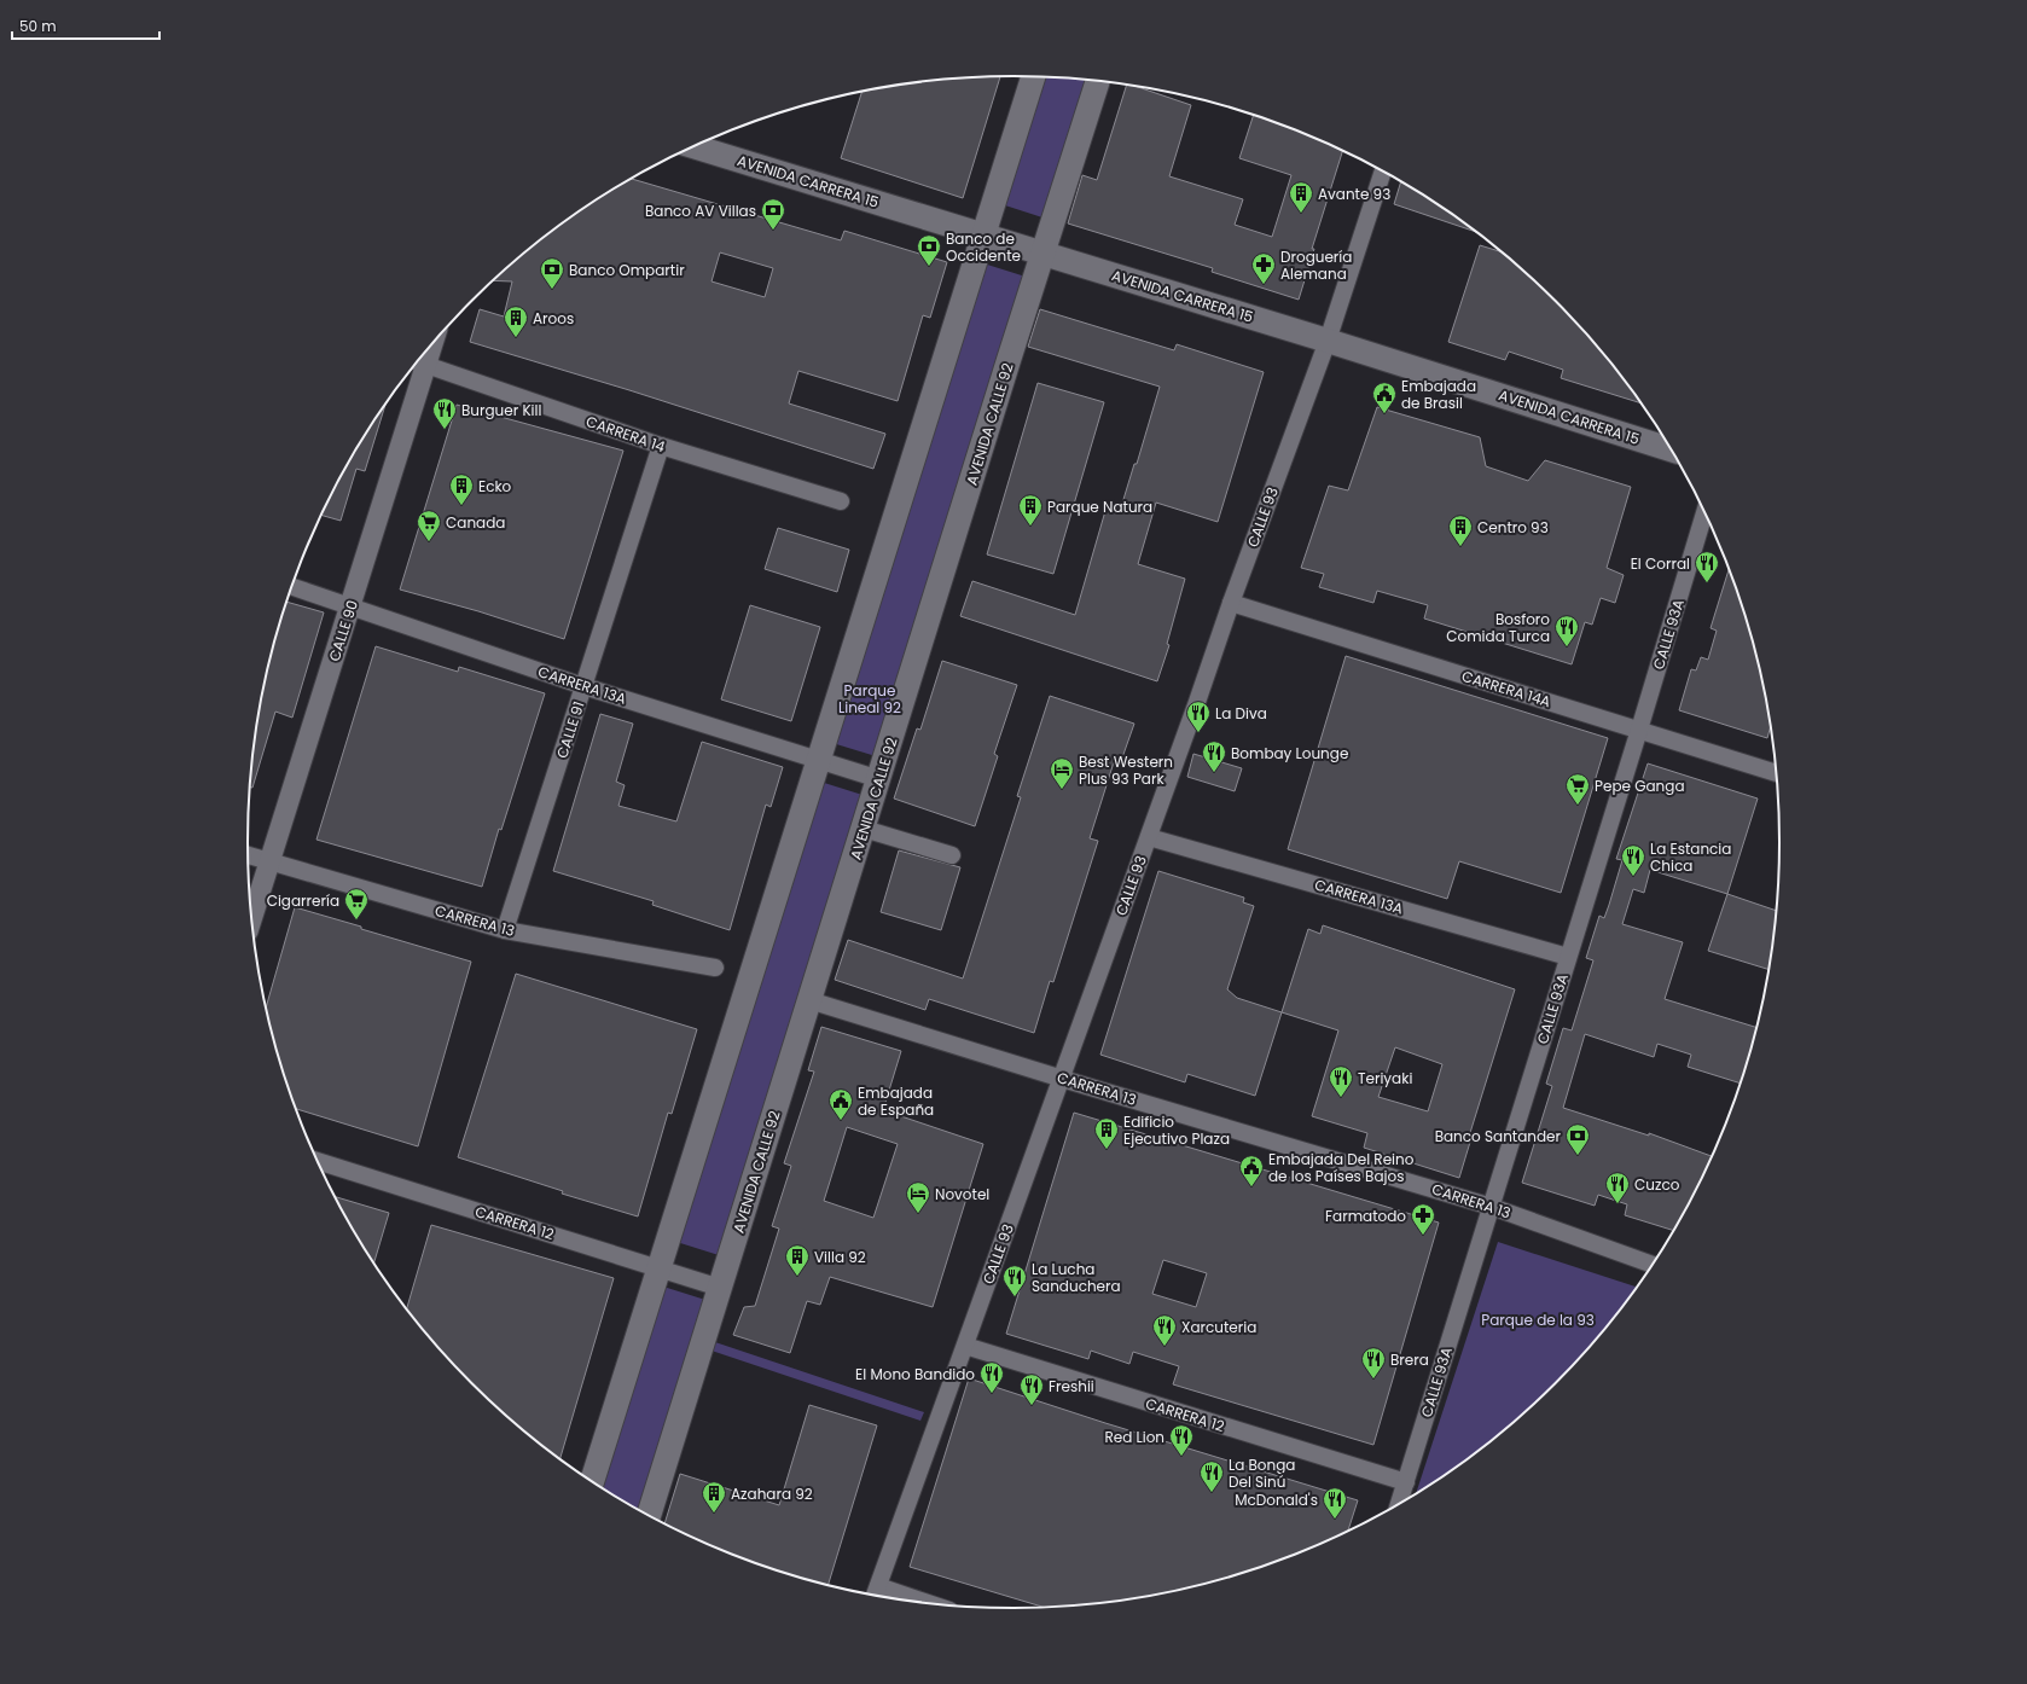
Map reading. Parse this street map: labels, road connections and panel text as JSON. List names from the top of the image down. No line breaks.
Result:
{"streets":{"main road":["AVENIDA CARRERA 15","AVENIDA CALLE 92"],"street":["CARRERA 14","CALLE 93","CALLE 90","CALLE 93A","CARRERA 13A","CARRERA 14A","CALLE 91","CARRERA 13","CARRERA 12"]},"crossings":[["AVENIDA CARRERA 15","AVENIDA CALLE 92"],["AVENIDA CARRERA 15","CALLE 93"],["AVENIDA CALLE 92","CARRERA 13A"],["AVENIDA CALLE 92","CARRERA 13"],["AVENIDA CALLE 92","CARRERA 12"],["CARRERA 14","CALLE 90"],["CARRERA 14","CALLE 91"],["CALLE 93","CARRERA 13A"],["CALLE 93","CARRERA 14A"],["CALLE 93","CARRERA 13"],["CALLE 93","CARRERA 12"],["CALLE 90","CARRERA 13A"],["CALLE 90","CARRERA 13"],["CALLE 93A","CARRERA 13A"],["CALLE 93A","CARRERA 14A"],["CALLE 93A","CARRERA 13"],["CALLE 93A","CARRERA 12"],["CARRERA 13A","CALLE 91"],["CALLE 91","CARRERA 13"]],"parks":["Parque Lineal 92","Parque de la 93"],"places":{"building":["Avante 93","Aroos","Ecko","Parque Natura","Centro 93","Edificio Ejecutivo Plaza","Villa 92","Azahara 92"],"bank":["Banco AV Villas","Banco de Occidente","Banco Ompartir","Banco Santander"],"pharmacy":["Droguería Alemana","Farmatodo"],"public building":["Embajada de Brasil","Embajada de España","Embajada Del Reino de los Países Bajos"],"restaurant":["Burguer Kill","El Corral","Bosforo Comida Turca","La Diva","Bombay Lounge","La Estancia Chica","Teriyaki","Cuzco","La Lucha Sanduchera","Xarcuteria","Brera","El Mono Bandido","Freshii","Red Lion","La Bonga Del Sinú","McDonald's"],"supermarket":["Canada","Pepe Ganga","Cigarrería"],"hotel":["Best Western Plus 93 Park","Novotel"]},"scale_bar":"50 m"}
